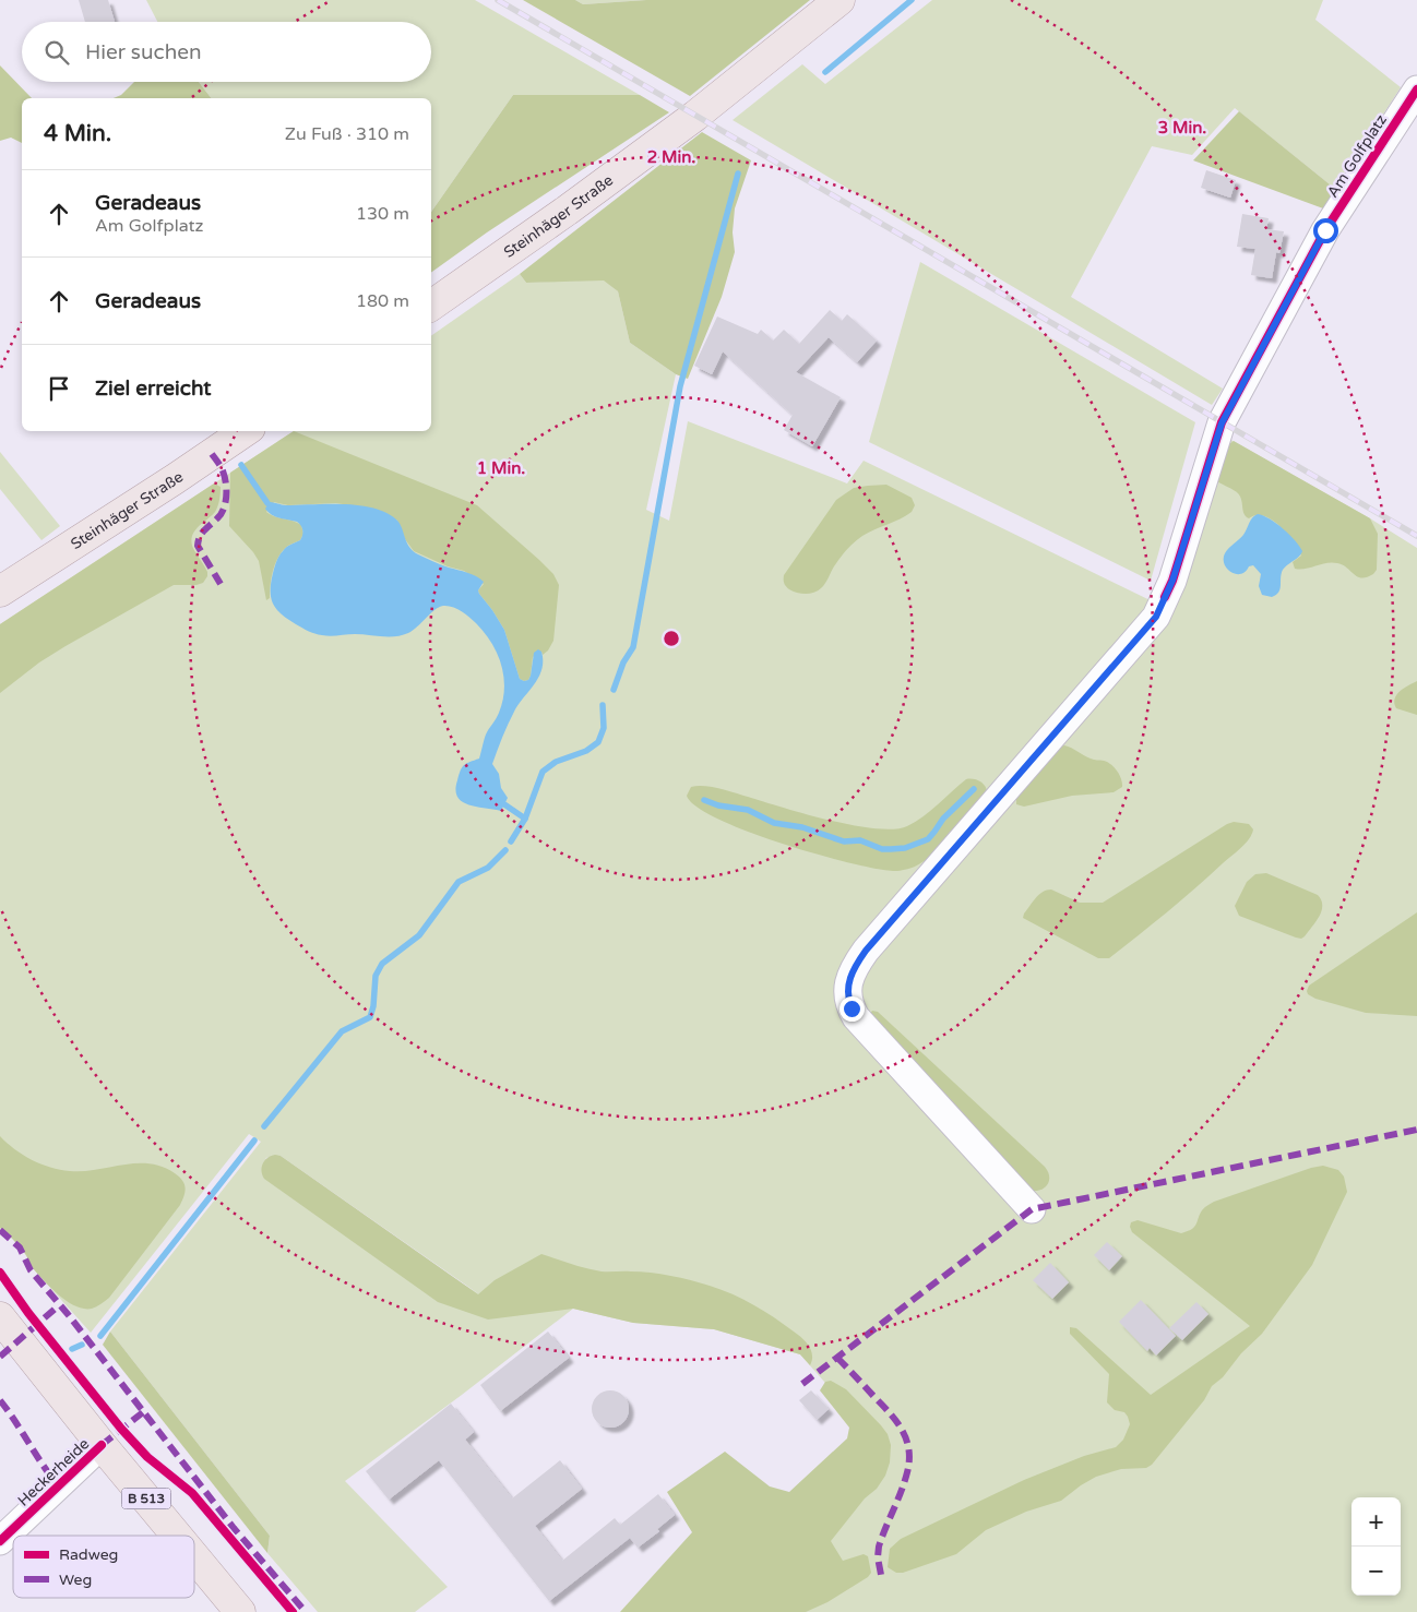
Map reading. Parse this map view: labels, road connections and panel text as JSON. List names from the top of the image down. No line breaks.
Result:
{"streets":{"main road":["Steinhäger Straße","B 513"],"street":["Am Golfplatz","Heckerheide"]},"crossings":[["Heckerheide","B 513"]],"legend":["Radweg","Weg"],"page":{"search":"Hier suchen","heading":["4 Min.","Zu Fuß · 310 m"],"list":[["Geradeaus","Am Golfplatz","130 m"],["Geradeaus","180 m"],"Ziel erreicht"],"map_buttons":["+","−"]},"rings":["3 Min.","2 Min.","1 Min."]}
